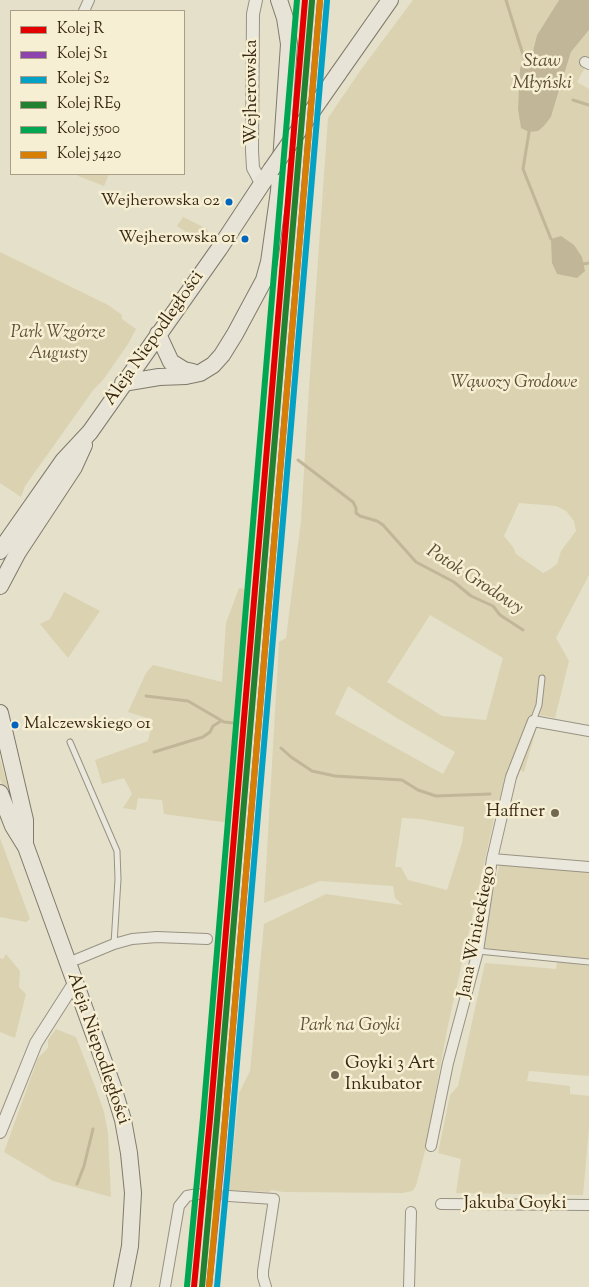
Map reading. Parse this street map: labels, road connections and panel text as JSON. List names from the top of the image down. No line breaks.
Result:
{"streets":{"main road":["Aleja Niepodległości"],"street":["Wejherowska","Jana Winieckiego","Jakuba Goyki"]},"crossings":[["Wejherowska","Aleja Niepodległości"]],"water":["Staw Młyński","Potok Grodowy"],"parks":["Park Wzgórze Augusty","Wąwozy Grodowe","Park na Goyki"],"places":["Wejherowska 02","Wejherowska 01","Malczewskiego 01","Haffner","Goyki 3 Art Inkubator"],"lines":["rail line R","rail line S1","rail line 5500","rail line S2","rail line RE9","rail line 5420"],"legend":["Kolej R","Kolej S1","Kolej S2","Kolej RE9","Kolej 5500","Kolej 5420"]}
